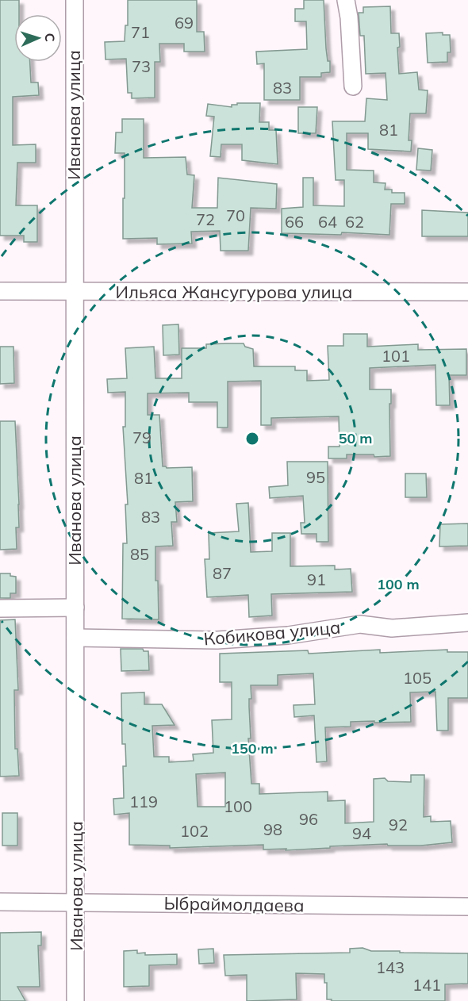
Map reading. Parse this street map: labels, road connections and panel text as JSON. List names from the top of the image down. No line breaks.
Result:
{"streets":{"street":["Иванова улица","Ильяса Жансугурова улица","Кобикова улица","Ыбраймолдаева"]},"crossings":[["Иванова улица","Ильяса Жансугурова улица"],["Иванова улица","Кобикова улица"],["Иванова улица","Ыбраймолдаева"]],"house_numbers":["69","71","73","83","81","70","72","66","64","62","101","79","95","81","83","85","87","91","105","119","100","96","92","98","102","94","143","141"],"north":"right","rings":["50 m","100 m","150 m"]}
